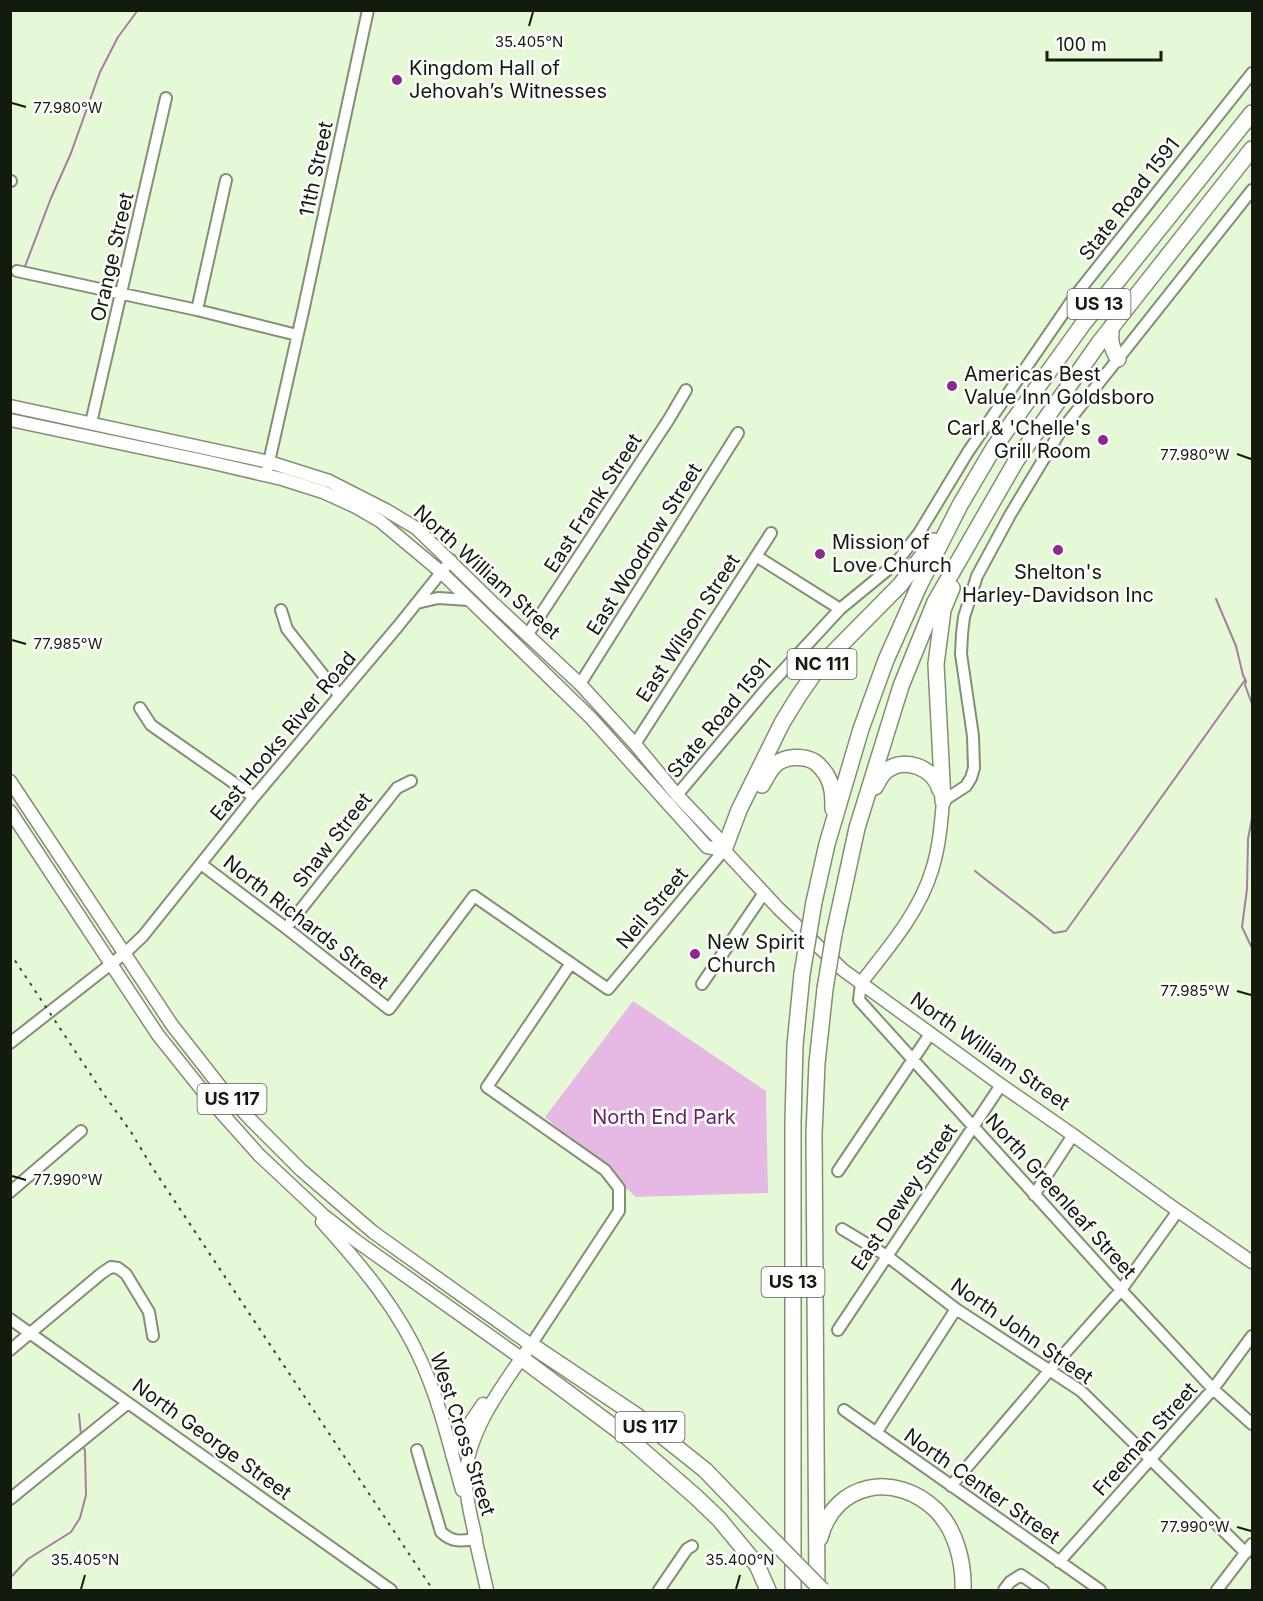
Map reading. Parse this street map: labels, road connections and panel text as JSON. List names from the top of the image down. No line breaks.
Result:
{"streets":{"highway":["US 13","NC 111","US 117"],"main road":["North William Street","West Cross Street"],"street":["11th Street","State Road 1591","Orange Street","East Frank Street","East Woodrow Street","East Wilson Street","East Hooks River Road","Shaw Street","Neil Street","North Richards Street","North Greenleaf Street","East Dewey Street","North John Street","North George Street","Freeman Street","North Center Street"]},"crossings":[["11th Street","North William Street"],["State Road 1591","North William Street"],["Orange Street","North William Street"],["US 13","NC 111"],["East Frank Street","North William Street"],["East Woodrow Street","North William Street"],["North William Street","East Wilson Street"],["North William Street","NC 111"],["North William Street","East Hooks River Road"],["North William Street","Neil Street"],["North William Street","North Greenleaf Street"],["North William Street","East Dewey Street"],["NC 111","Neil Street"],["East Hooks River Road","North Richards Street"],["East Hooks River Road","US 117"],["Shaw Street","North Richards Street"],["Neil Street","North Richards Street"],["Neil Street","West Cross Street"],["North Richards Street","West Cross Street"],["US 117","West Cross Street"],["North Greenleaf Street","East Dewey Street"],["North Greenleaf Street","Freeman Street"],["East Dewey Street","North John Street"],["North John Street","Freeman Street"],["Freeman Street","North Center Street"]],"parks":["North End Park"],"places":["Kingdom Hall of Jehovah’s Witnesses","Americas Best Value Inn Goldsboro","Carl & 'Chelle's Grill Room","Shelton's Harley-Davidson Inc","Mission of Love Church","New Spirit Church"],"scale_bar":"100 m","coordinates":["35.405°N","77.980°W","77.985°W","77.990°W","35.400°N"]}
